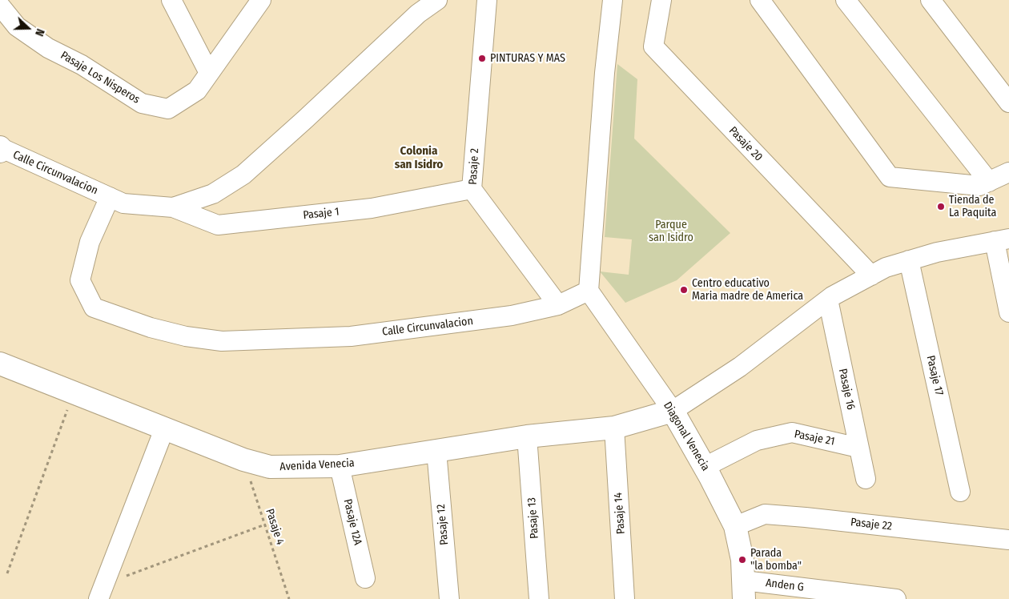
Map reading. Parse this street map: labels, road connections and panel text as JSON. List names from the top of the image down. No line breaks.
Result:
{"streets":{"street":["Pasaje Los Nisperos","Pasaje 20","Pasaje 2","Calle Circunvalacion","Pasaje 1","Pasaje 17","Pasaje 16","Diagonal Venecia","Pasaje 21","Avenida Venecia","Pasaje 14","Pasaje 13","Pasaje 12A","Pasaje 12","Pasaje 22","Anden G"],"path":["Pasaje 4"]},"crossings":[["Pasaje 2","Calle Circunvalacion"],["Pasaje 2","Pasaje 1"],["Calle Circunvalacion","Pasaje 1"],["Calle Circunvalacion","Diagonal Venecia"],["Pasaje 16","Pasaje 21"],["Diagonal Venecia","Pasaje 21"],["Diagonal Venecia","Avenida Venecia"],["Diagonal Venecia","Pasaje 22"],["Diagonal Venecia","Anden G"],["Avenida Venecia","Pasaje 14"],["Avenida Venecia","Pasaje 13"],["Avenida Venecia","Pasaje 12A"],["Avenida Venecia","Pasaje 12"],["Avenida Venecia","Pasaje 4"]],"districts":["Colonia san Isidro"],"parks":["Parque san Isidro"],"places":["PINTURAS Y MAS","Tienda de La Paquita","Centro educativo Maria madre de America","Parada \"la bomba\""],"north":"right"}
